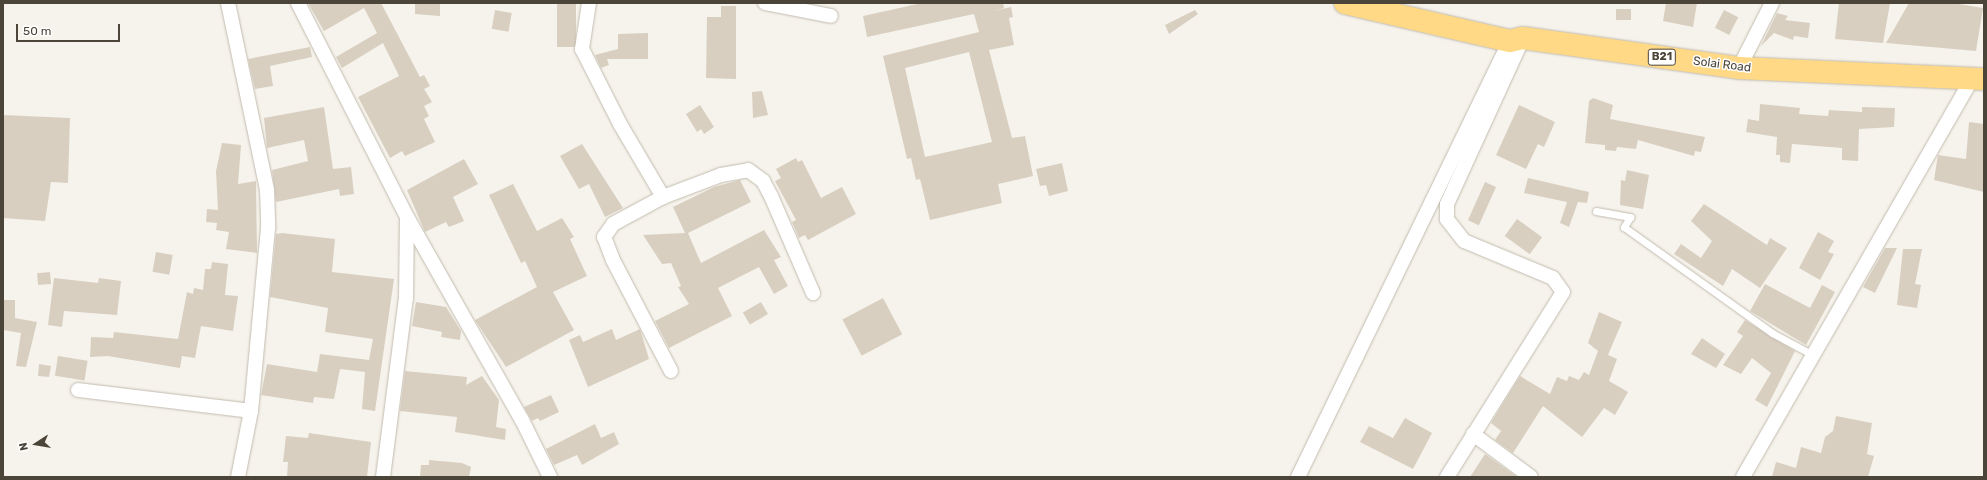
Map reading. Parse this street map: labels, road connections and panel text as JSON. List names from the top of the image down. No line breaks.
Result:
{"streets":{"highway":["B21","Solai Road"]},"scale_bar":"50 m","north":"left"}
